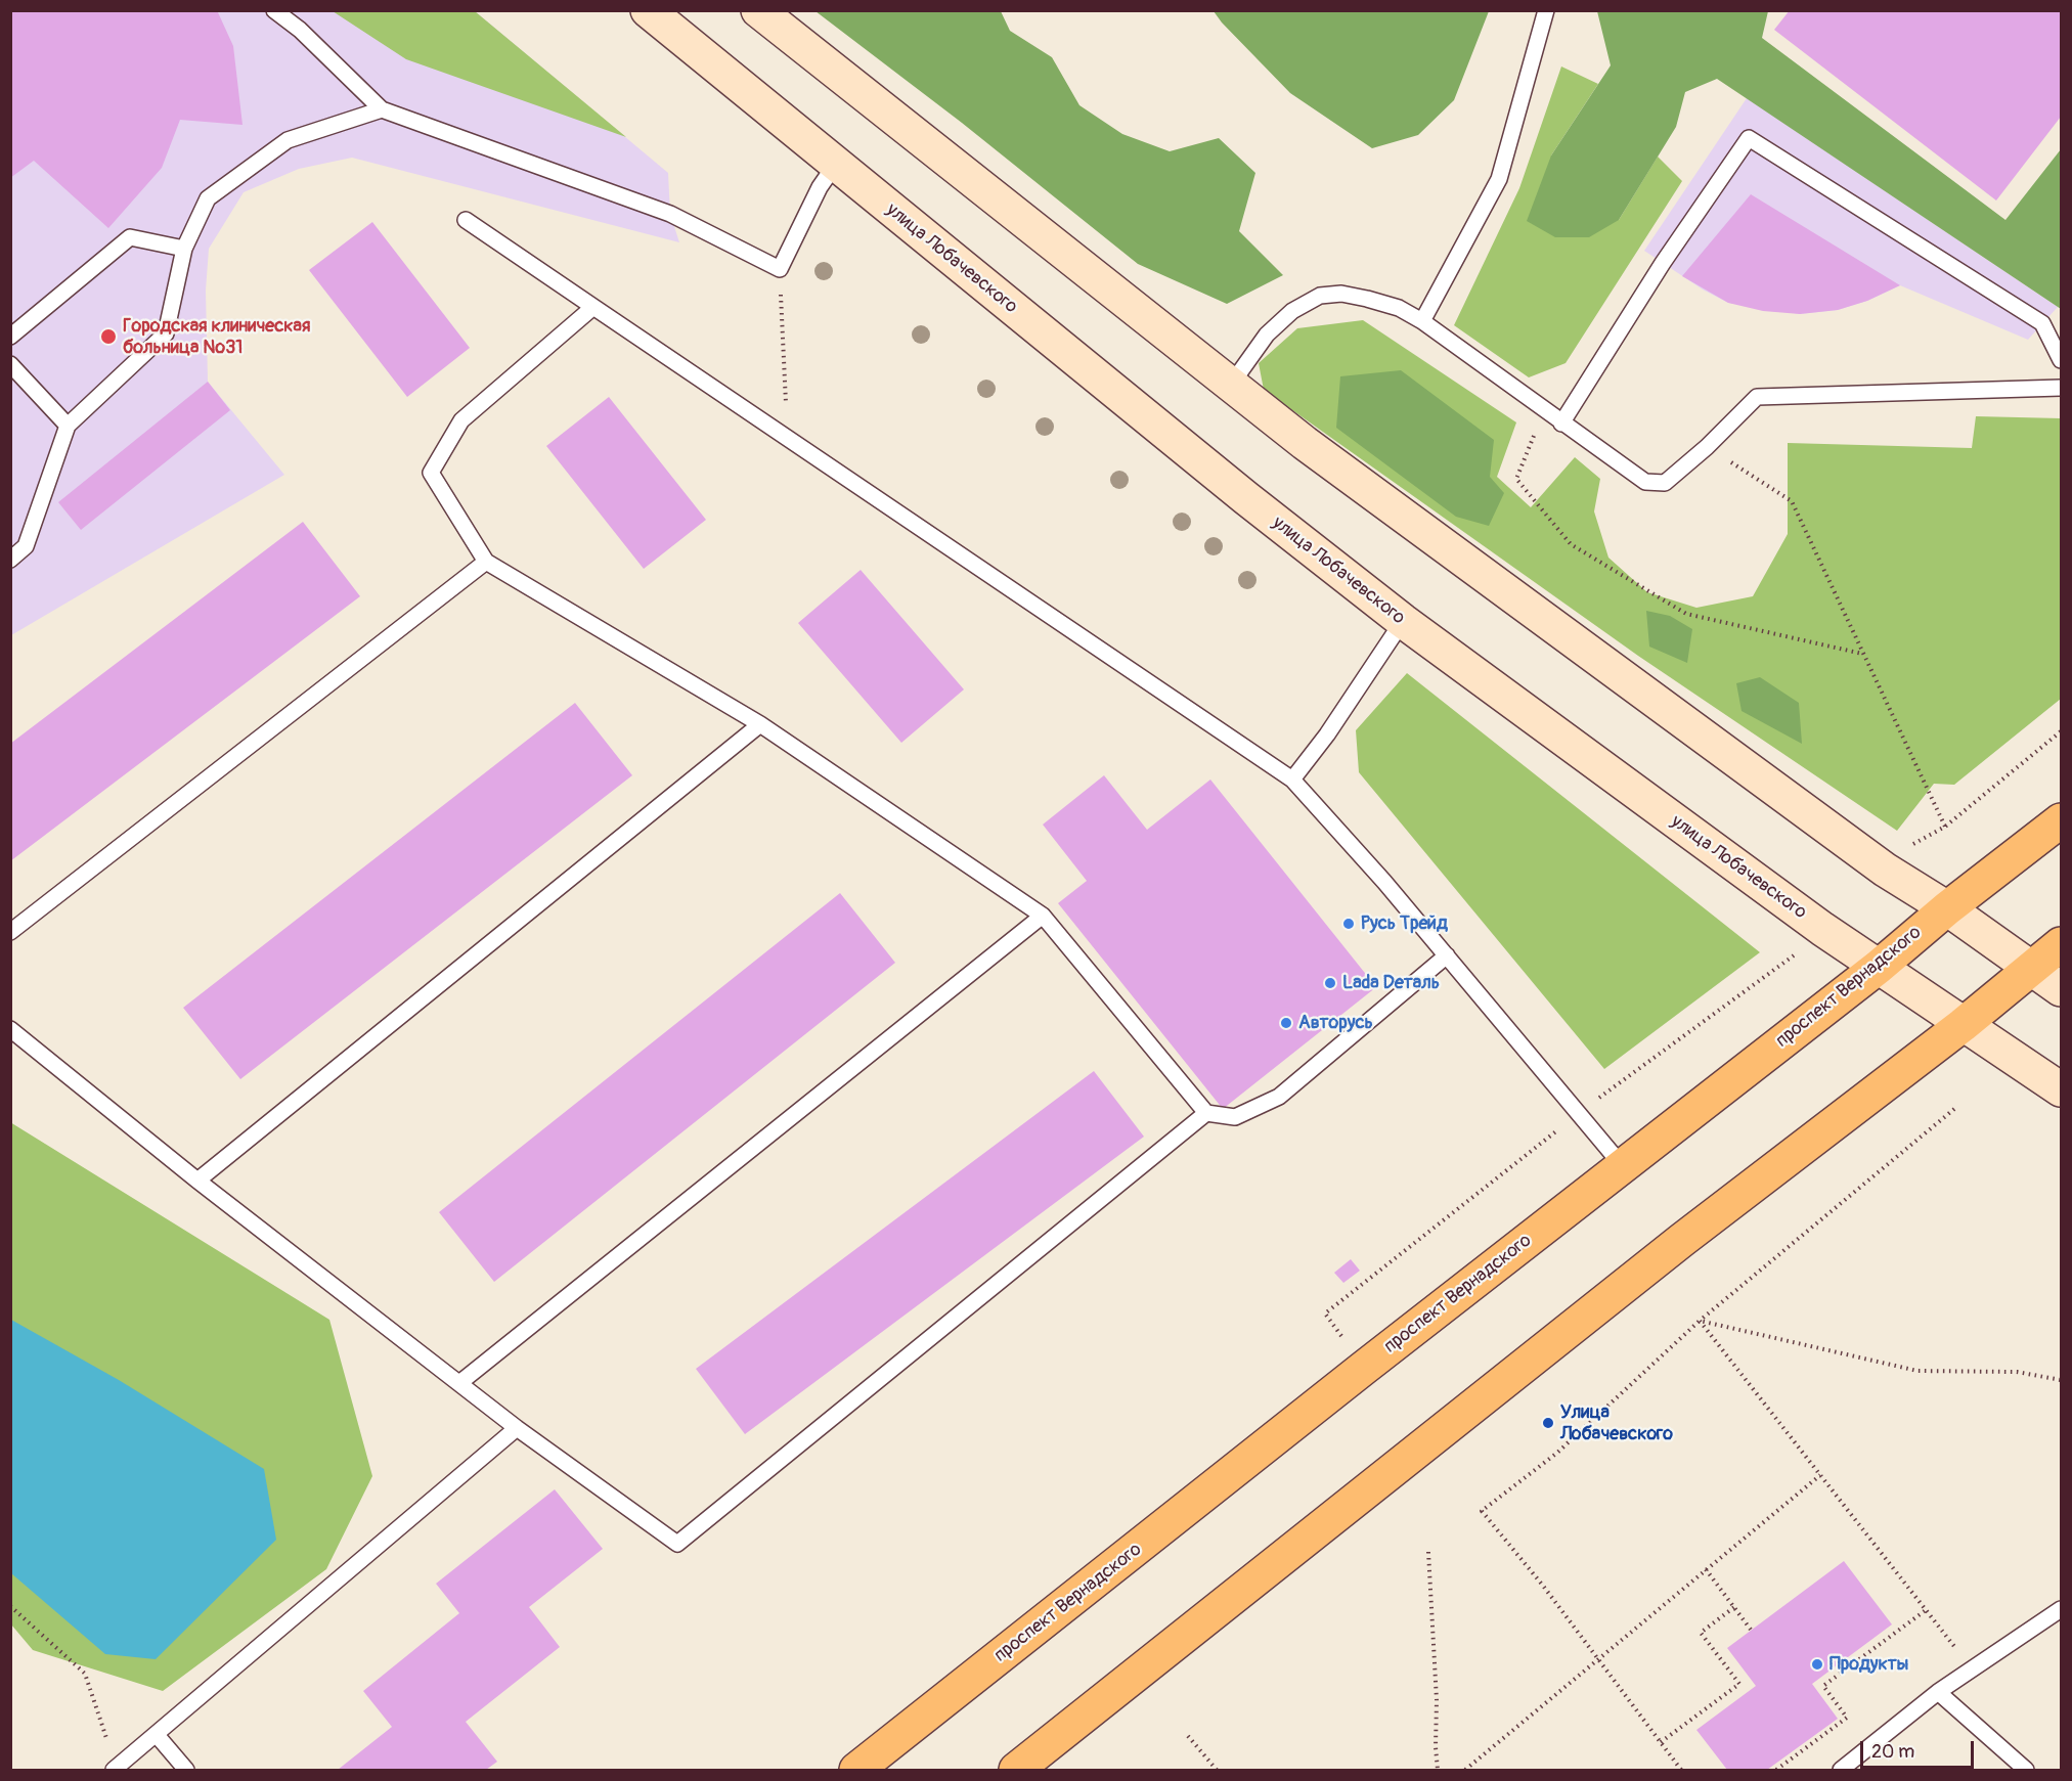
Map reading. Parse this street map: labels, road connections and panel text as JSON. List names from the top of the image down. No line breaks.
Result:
{"streets":{"main road":["улица Лобачевского","проспект Вернадского"]},"crossings":[["улица Лобачевского","проспект Вернадского"]],"places":["Городская клиническая больница №31","Русь Трейд","Lada Dеталь","Авторусь","Улица Лобачевского","Продукты"],"scale_bar":"20 m"}
